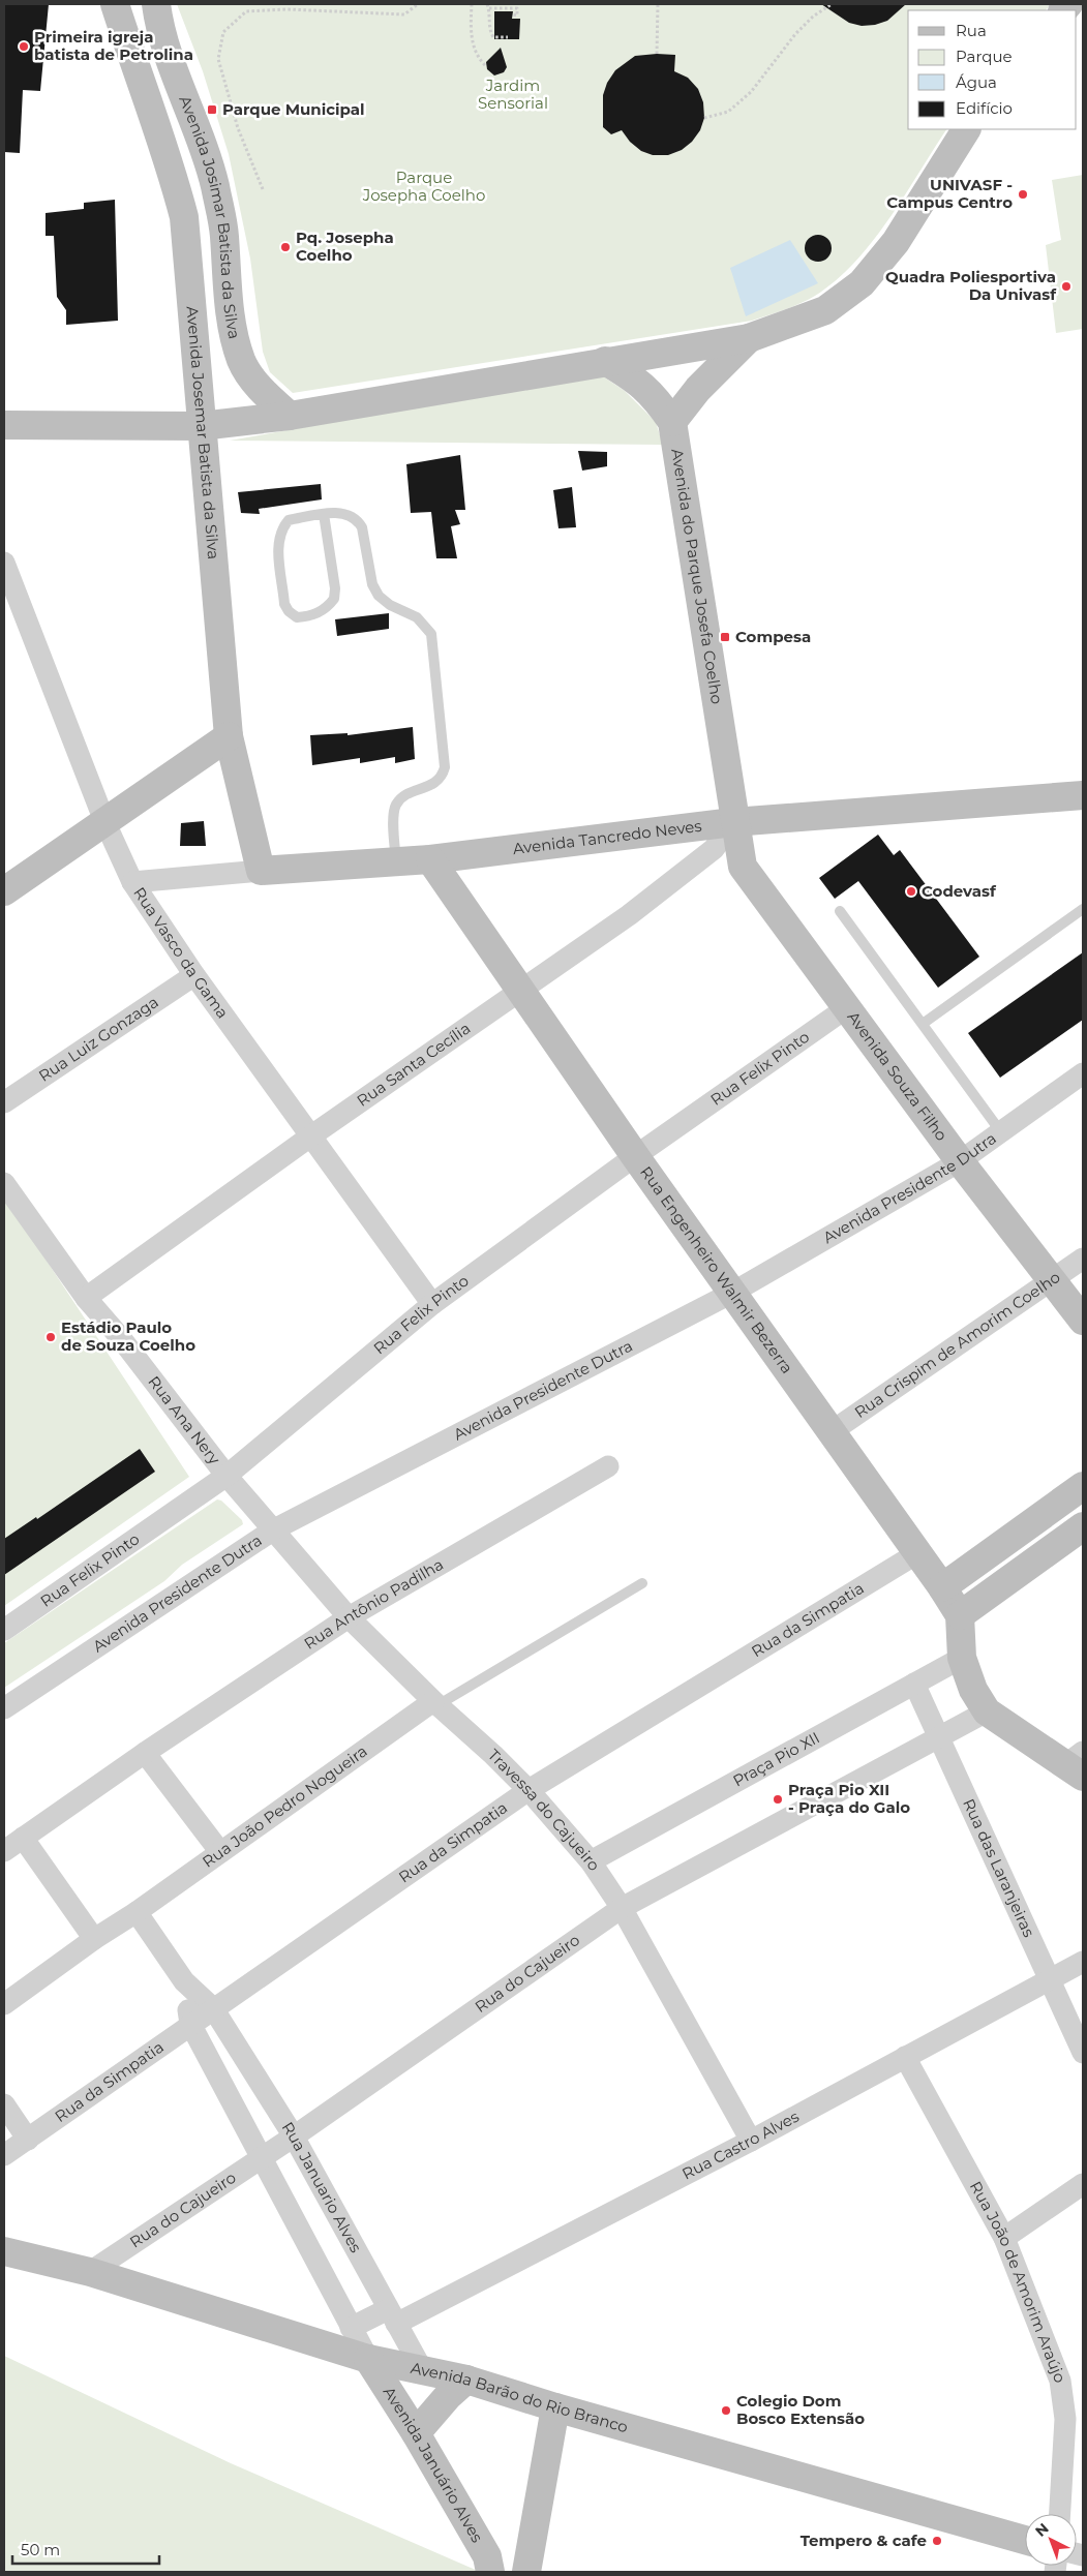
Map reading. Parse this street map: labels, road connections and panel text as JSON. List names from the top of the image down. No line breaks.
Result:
{"streets":{"main road":["Avenida Josimar Batista da Silva","Avenida Josemar Batista da Silva","Avenida do Parque Josefa Coelho","Avenida Tancredo Neves","Avenida Souza Filho","Rua Engenheiro Walmir Bezerra","Avenida Barão do Rio Branco","Avenida Januário Alves"],"street":["Rua Vasco da Gama","Rua Luiz Gonzaga","Rua Santa Cecília","Rua Felix Pinto","Avenida Presidente Dutra","Rua Crispim de Amorim Coelho","Rua Ana Nery","Rua Antônio Padilha","Rua da Simpatia","Praça Pio XII","Rua João Pedro Nogueira","Travessa do Cajueiro","Rua das Laranjeiras","Rua do Cajueiro","Rua Castro Alves","Rua Januario Alves","Rua João de Amorim Araújo"]},"crossings":[["Avenida Josemar Batista da Silva","Avenida Tancredo Neves"],["Avenida do Parque Josefa Coelho","Avenida Tancredo Neves"],["Avenida do Parque Josefa Coelho","Rua Santa Cecília"],["Avenida do Parque Josefa Coelho","Avenida Souza Filho"],["Avenida Tancredo Neves","Rua Vasco da Gama"],["Avenida Tancredo Neves","Rua Santa Cecília"],["Avenida Tancredo Neves","Avenida Souza Filho"],["Avenida Tancredo Neves","Rua Engenheiro Walmir Bezerra"],["Rua Vasco da Gama","Rua Luiz Gonzaga"],["Rua Vasco da Gama","Rua Santa Cecília"],["Rua Vasco da Gama","Rua Felix Pinto"],["Rua Santa Cecília","Avenida Souza Filho"],["Rua Santa Cecília","Rua Engenheiro Walmir Bezerra"],["Rua Santa Cecília","Rua Ana Nery"],["Rua Felix Pinto","Avenida Souza Filho"],["Rua Felix Pinto","Rua Engenheiro Walmir Bezerra"],["Rua Felix Pinto","Rua Ana Nery"],["Avenida Souza Filho","Avenida Presidente Dutra"],["Avenida Souza Filho","Rua Crispim de Amorim Coelho"],["Avenida Presidente Dutra","Rua Engenheiro Walmir Bezerra"],["Avenida Presidente Dutra","Rua Ana Nery"],["Avenida Presidente Dutra","Travessa do Cajueiro"],["Rua Engenheiro Walmir Bezerra","Rua Crispim de Amorim Coelho"],["Rua Engenheiro Walmir Bezerra","Rua da Simpatia"],["Rua Engenheiro Walmir Bezerra","Praça Pio XII"],["Rua Engenheiro Walmir Bezerra","Rua do Cajueiro"],["Rua Ana Nery","Travessa do Cajueiro"],["Rua Antônio Padilha","Travessa do Cajueiro"],["Rua da Simpatia","Travessa do Cajueiro"],["Rua da Simpatia","Rua Januario Alves"],["Praça Pio XII","Travessa do Cajueiro"],["Praça Pio XII","Rua das Laranjeiras"],["Rua João Pedro Nogueira","Travessa do Cajueiro"],["Travessa do Cajueiro","Rua do Cajueiro"],["Travessa do Cajueiro","Rua Castro Alves"],["Rua das Laranjeiras","Rua do Cajueiro"],["Rua das Laranjeiras","Rua Castro Alves"],["Rua do Cajueiro","Rua Januario Alves"],["Rua do Cajueiro","Avenida Barão do Rio Branco"],["Rua Castro Alves","Rua Januario Alves"],["Rua Castro Alves","Rua João de Amorim Araújo"],["Rua Januario Alves","Avenida Barão do Rio Branco"],["Avenida Barão do Rio Branco","Avenida Januário Alves"]],"parks":["Jardim Sensorial","Parque Josepha Coelho"],"places":{"other":["Primeira igreja batista de Petrolina","UNIVASF - Campus Centro","Pq. Josepha Coelho","Quadra Poliesportiva Da Univasf","Codevasf","Estádio Paulo de Souza Coelho","Praça Pio XII - Praça do Galo","Colegio Dom Bosco Extensão","Tempero & cafe"],"transit":["Parque Municipal","Compesa"]},"legend":["Rua","Parque","Água","Edifício"],"scale_bar":"50 m","north":"top left"}
